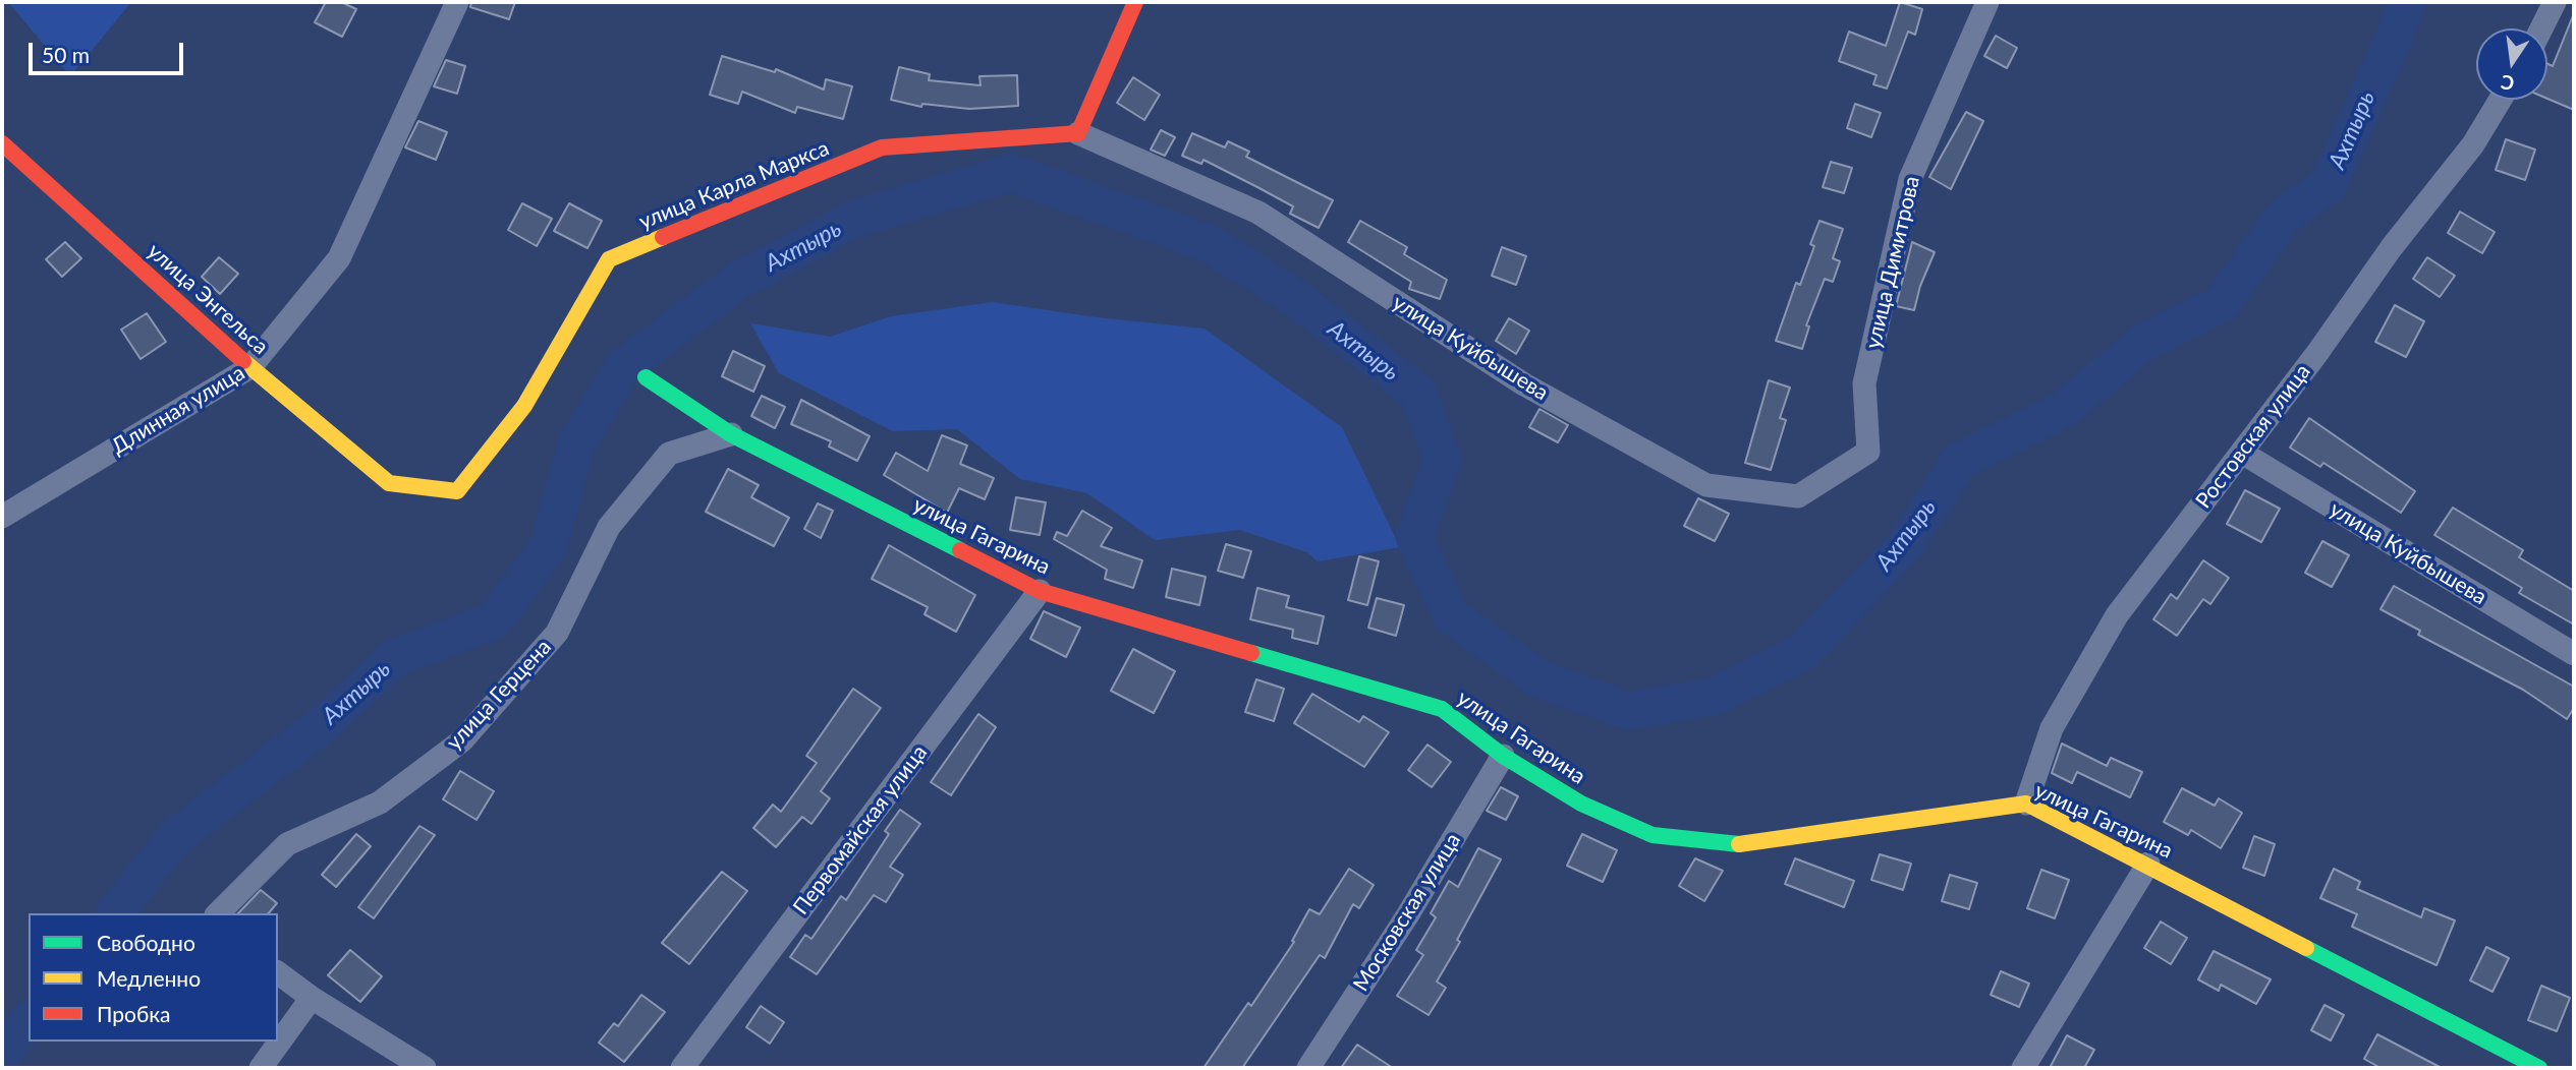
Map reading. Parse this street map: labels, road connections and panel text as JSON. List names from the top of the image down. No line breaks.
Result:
{"streets":{"street":["улица Карла Маркса","улица Димитрова","улица Энгельса","улица Куйбышева","Длинная улица","Ростовская улица","улица Гагарина","улица Герцена","Первомайская улица","Московская улица"]},"crossings":[["улица Карла Маркса","улица Энгельса"],["улица Карла Маркса","улица Куйбышева"],["улица Димитрова","улица Куйбышева"],["улица Энгельса","Длинная улица"],["улица Куйбышева","Ростовская улица"],["Ростовская улица","улица Гагарина"],["улица Гагарина","улица Герцена"],["улица Гагарина","Первомайская улица"],["улица Гагарина","Московская улица"]],"water":["Ахтырь"],"legend":["Свободно","Медленно","Пробка"],"scale_bar":"50 m","north":"bottom"}
